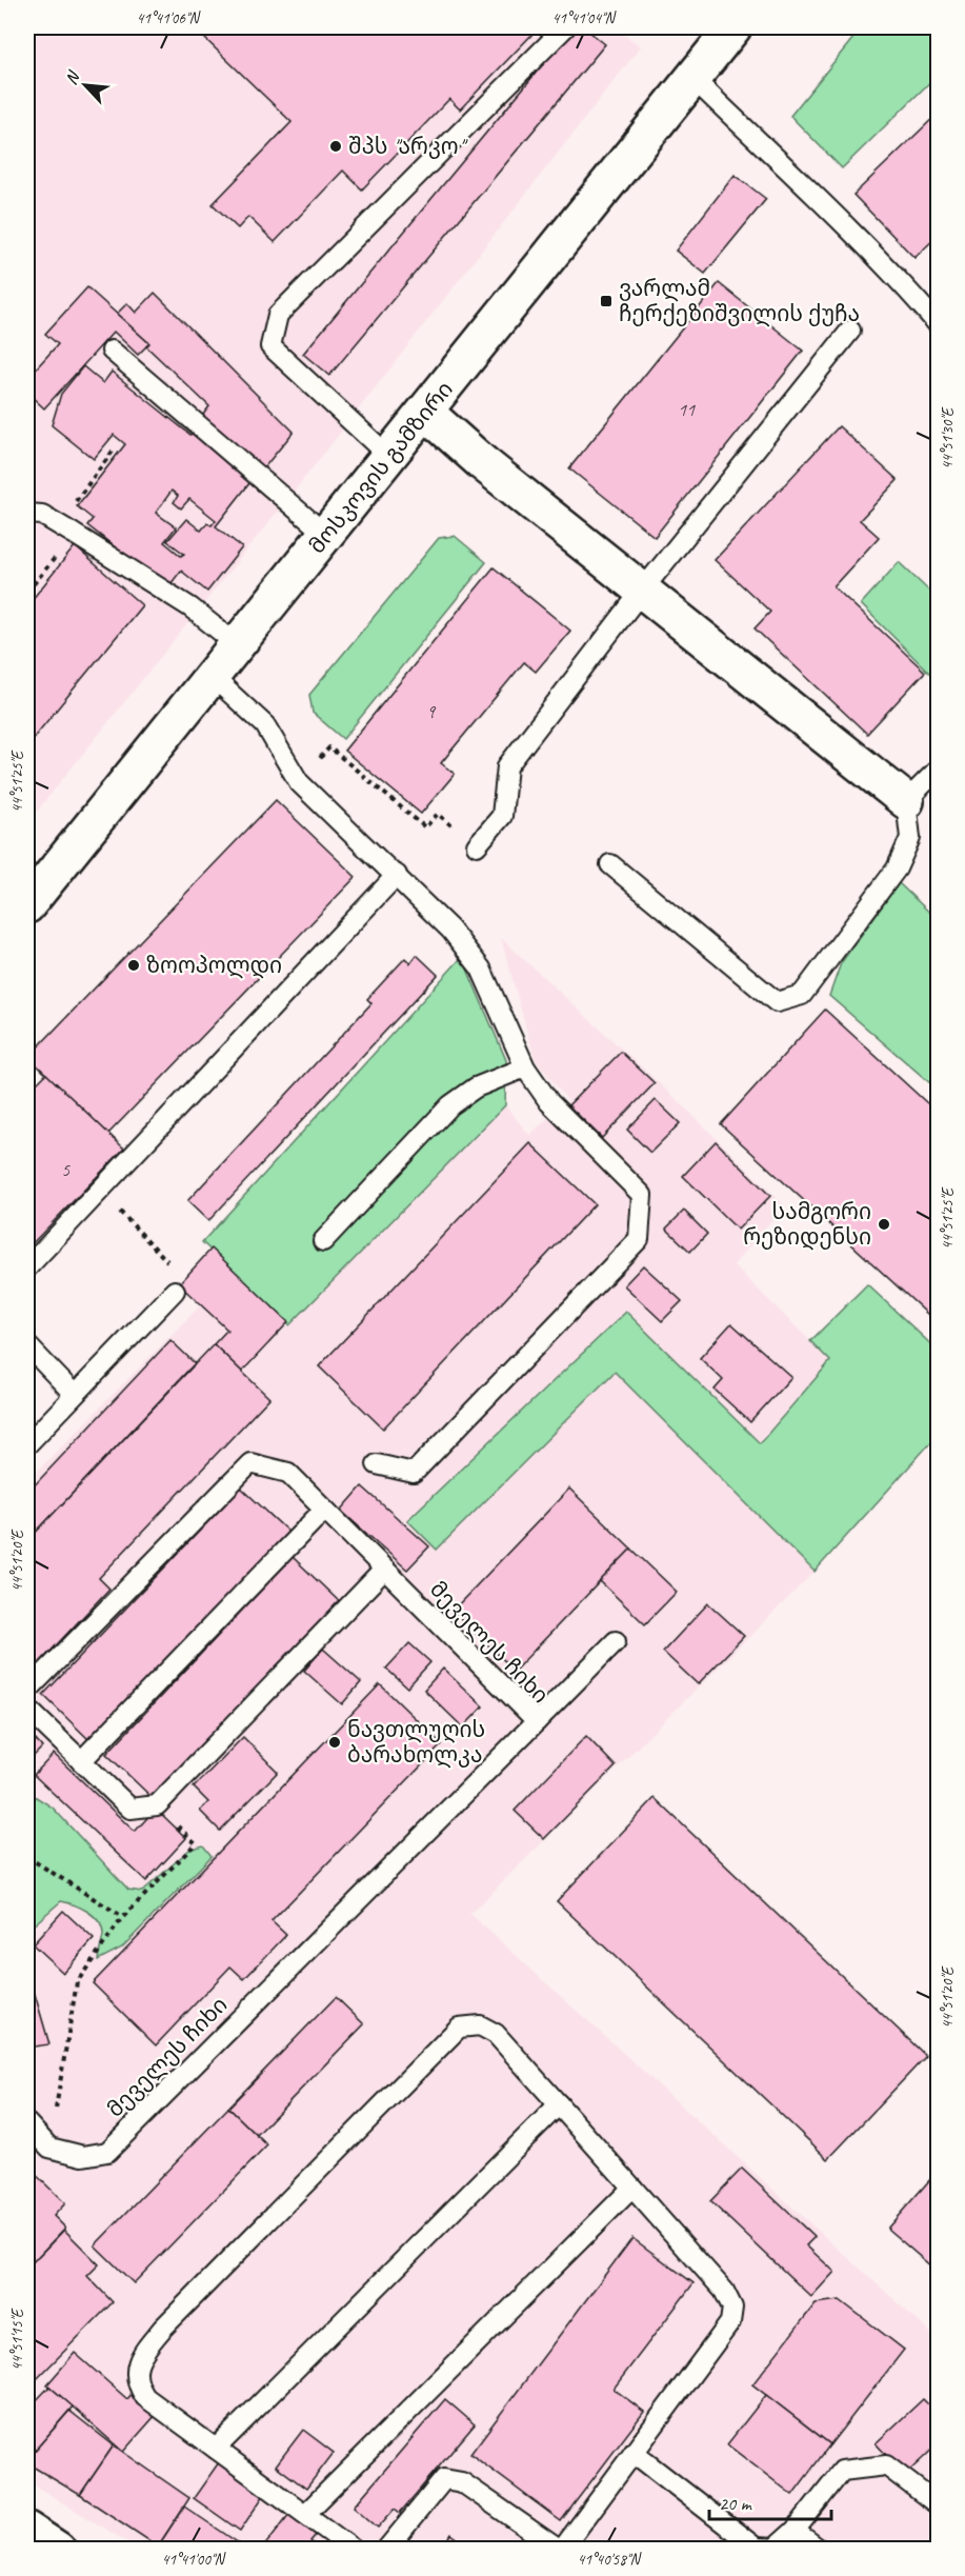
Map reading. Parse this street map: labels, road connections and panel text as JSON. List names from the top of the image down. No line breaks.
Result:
{"streets":{"main road":["მოსკოვის გამზირი"],"lane":["მეველეს ჩიხი"]},"places":{"other":["შპს \"არკო\"","ზოოპოლდი","სამგორი რეზიდენსი","ნავთლუღის ბარახოლკა"],"transit":["ვარლამ ჩერქეზიშვილის ქუჩა"]},"house_numbers":["11","9","5"],"scale_bar":"20 m","north":"top left","coordinates":["41°41'06\"N","41°41'04\"N","44°51'30\"E","44°51'25\"E","44°51'20\"E","44°51'15\"E","41°41'00\"N","41°40'58\"N"]}
